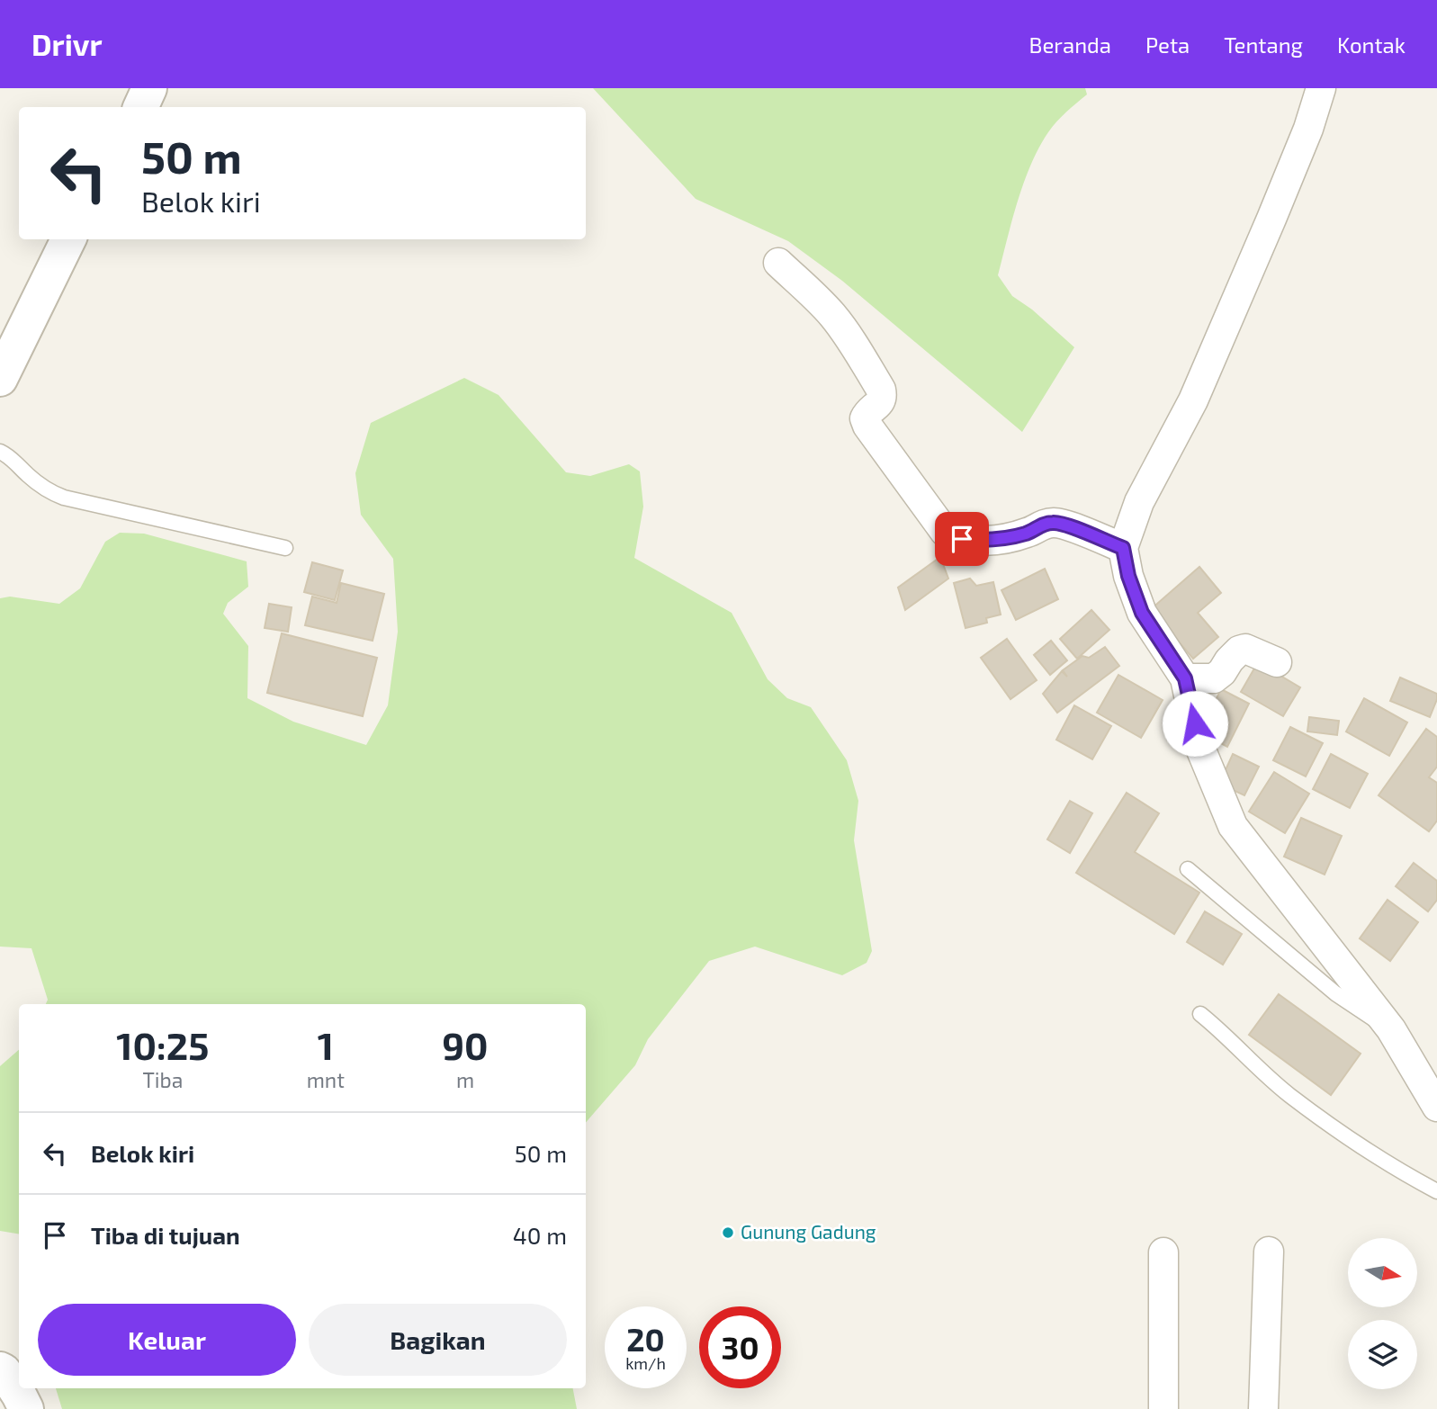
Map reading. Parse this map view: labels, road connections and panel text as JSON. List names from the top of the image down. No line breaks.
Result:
{"places":["Gunung Gadung"],"north":"right","page":{"header":"Drivr","nav":["Beranda","Peta","Tentang","Kontak"],"turn":["50 m","Belok kiri"],"eta":["10:25","Tiba","1","mnt","90","m"],"list":[{"name":"Belok kiri","value":"50 m"},{"name":"Tiba di tujuan","value":"40 m"}],"buttons":["Keluar","Bagikan"],"speed":"20 km/h","limit":"30"}}
